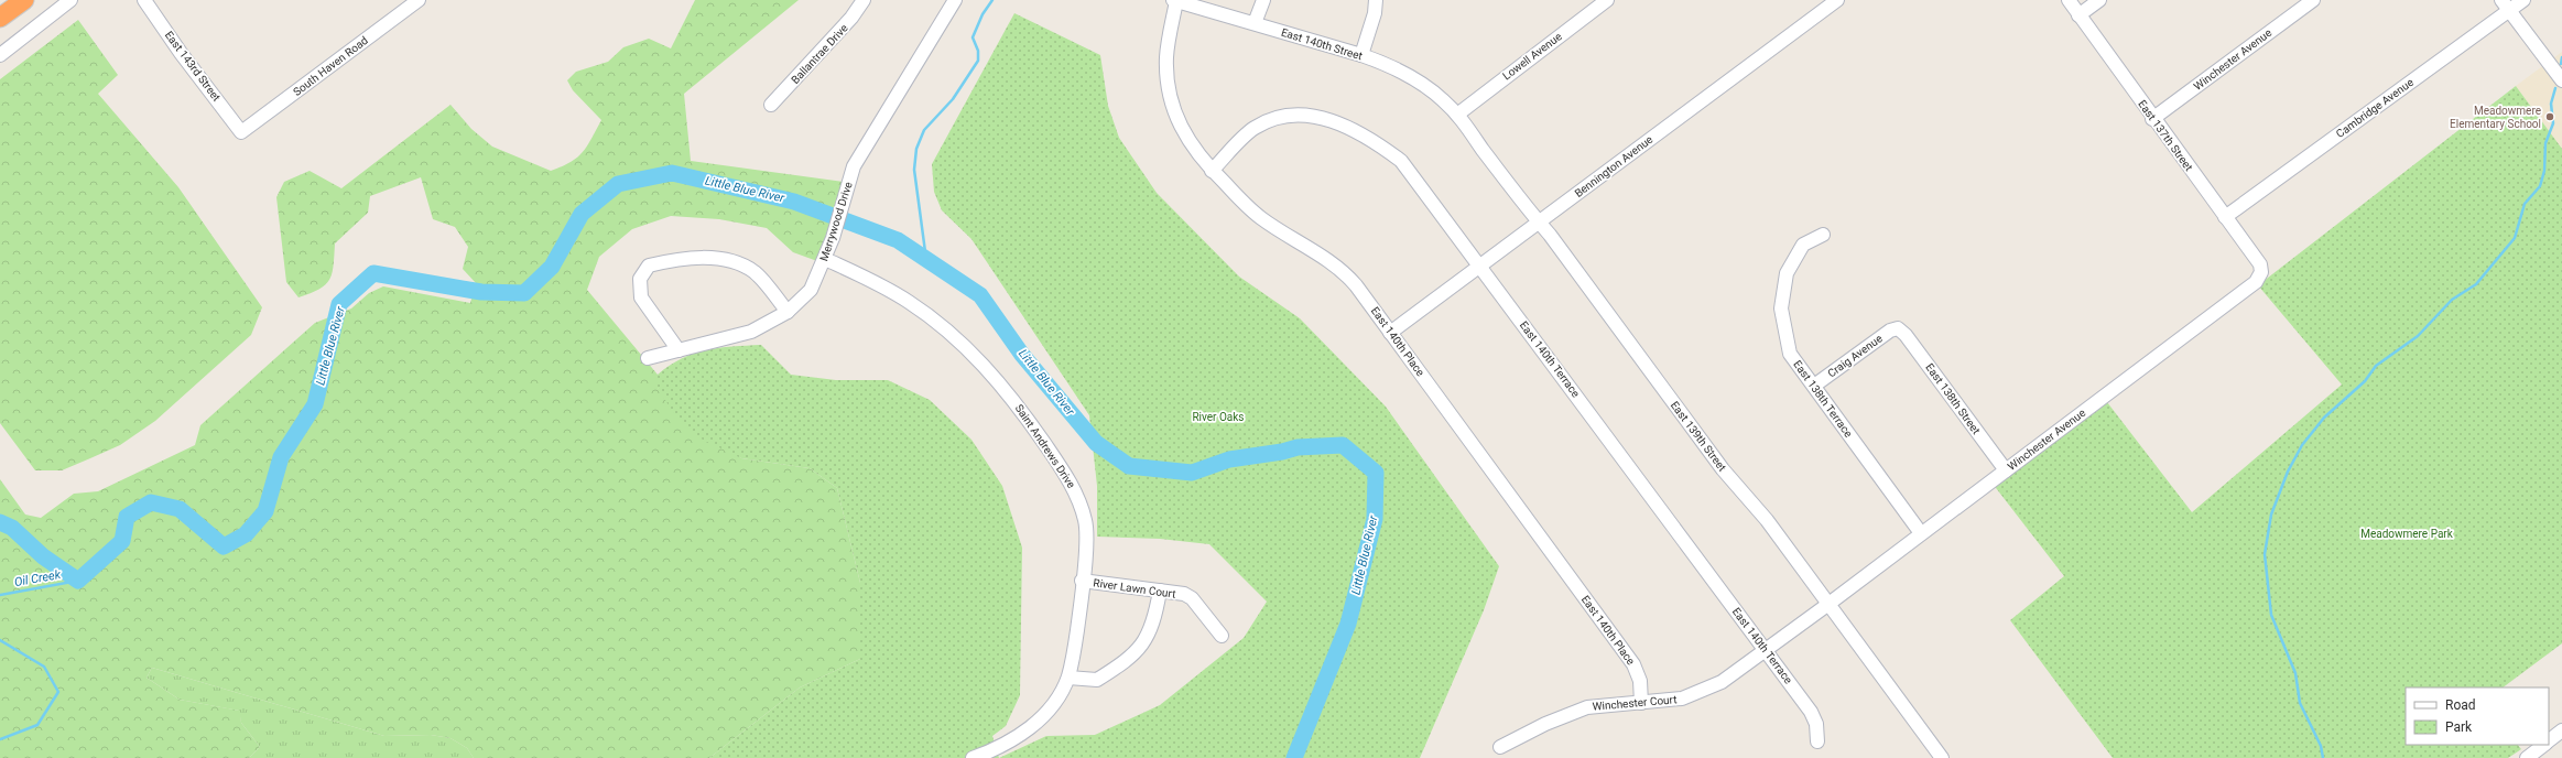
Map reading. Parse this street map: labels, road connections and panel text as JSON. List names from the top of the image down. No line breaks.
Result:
{"streets":{"street":["East 140th Street","Ballantrae Drive","Lowell Avenue","Winchester Avenue","East 143rd Street","South Haven Road","Cambridge Avenue","East 137th Street","Bennington Avenue","Merrywood Drive","East 140th Place","Craig Avenue","East 140th Terrace","East 138th Terrace","East 138th Street","East 139th Street","Saint Andrews Drive","River Lawn Court","Winchester Court"]},"crossings":[["East 140th Street","Lowell Avenue"],["East 140th Street","East 140th Place"],["East 140th Street","East 139th Street"],["Lowell Avenue","East 139th Street"],["Winchester Avenue","East 137th Street"],["Winchester Avenue","East 138th Terrace"],["Winchester Avenue","East 138th Street"],["Winchester Avenue","East 139th Street"],["Winchester Avenue","Winchester Court"],["East 143rd Street","South Haven Road"],["Cambridge Avenue","East 137th Street"],["Bennington Avenue","East 140th Place"],["Bennington Avenue","East 140th Terrace"],["Bennington Avenue","East 139th Street"],["Merrywood Drive","Saint Andrews Drive"],["East 140th Place","East 140th Terrace"],["East 140th Place","Winchester Court"],["Craig Avenue","East 138th Terrace"],["Craig Avenue","East 138th Street"],["East 140th Terrace","Winchester Court"],["East 139th Street","Winchester Court"],["Saint Andrews Drive","River Lawn Court"]],"water":["Little Blue River","Oil Creek"],"parks":["River Oaks","Meadowmere Park"],"places":["Meadowmere Elementary School"],"legend":["Road","Park"]}
